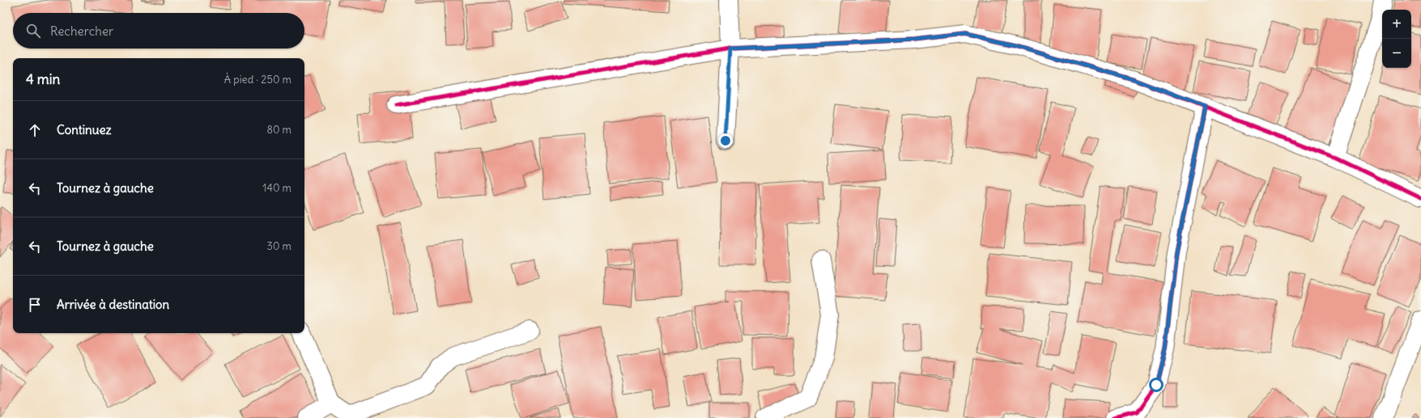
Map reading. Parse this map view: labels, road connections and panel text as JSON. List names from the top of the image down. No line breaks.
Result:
{"page":{"map_buttons":["+","−"],"search":"Rechercher","heading":["4 min","À pied · 250 m"],"list":[["Continuez","80 m"],["Tournez à gauche","140 m"],["Tournez à gauche","30 m"],"Arrivée à destination"]}}
